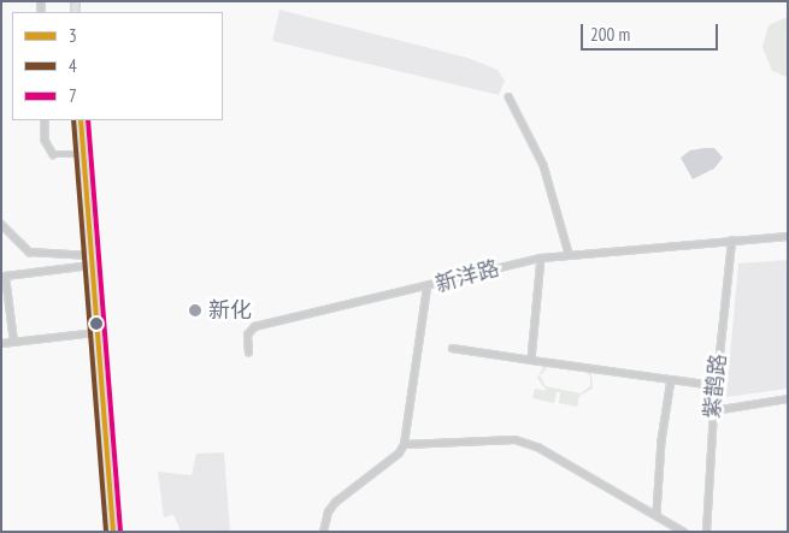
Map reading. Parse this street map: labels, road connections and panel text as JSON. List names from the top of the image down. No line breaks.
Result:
{"streets":{"street":["新洋路","紫鹊路"]},"crossings":[["新洋路","紫鹊路"]],"places":["新化"],"lines":["transit line 3","transit line 4","transit line 7"],"legend":["3","4","7"],"scale_bar":"200 m"}
